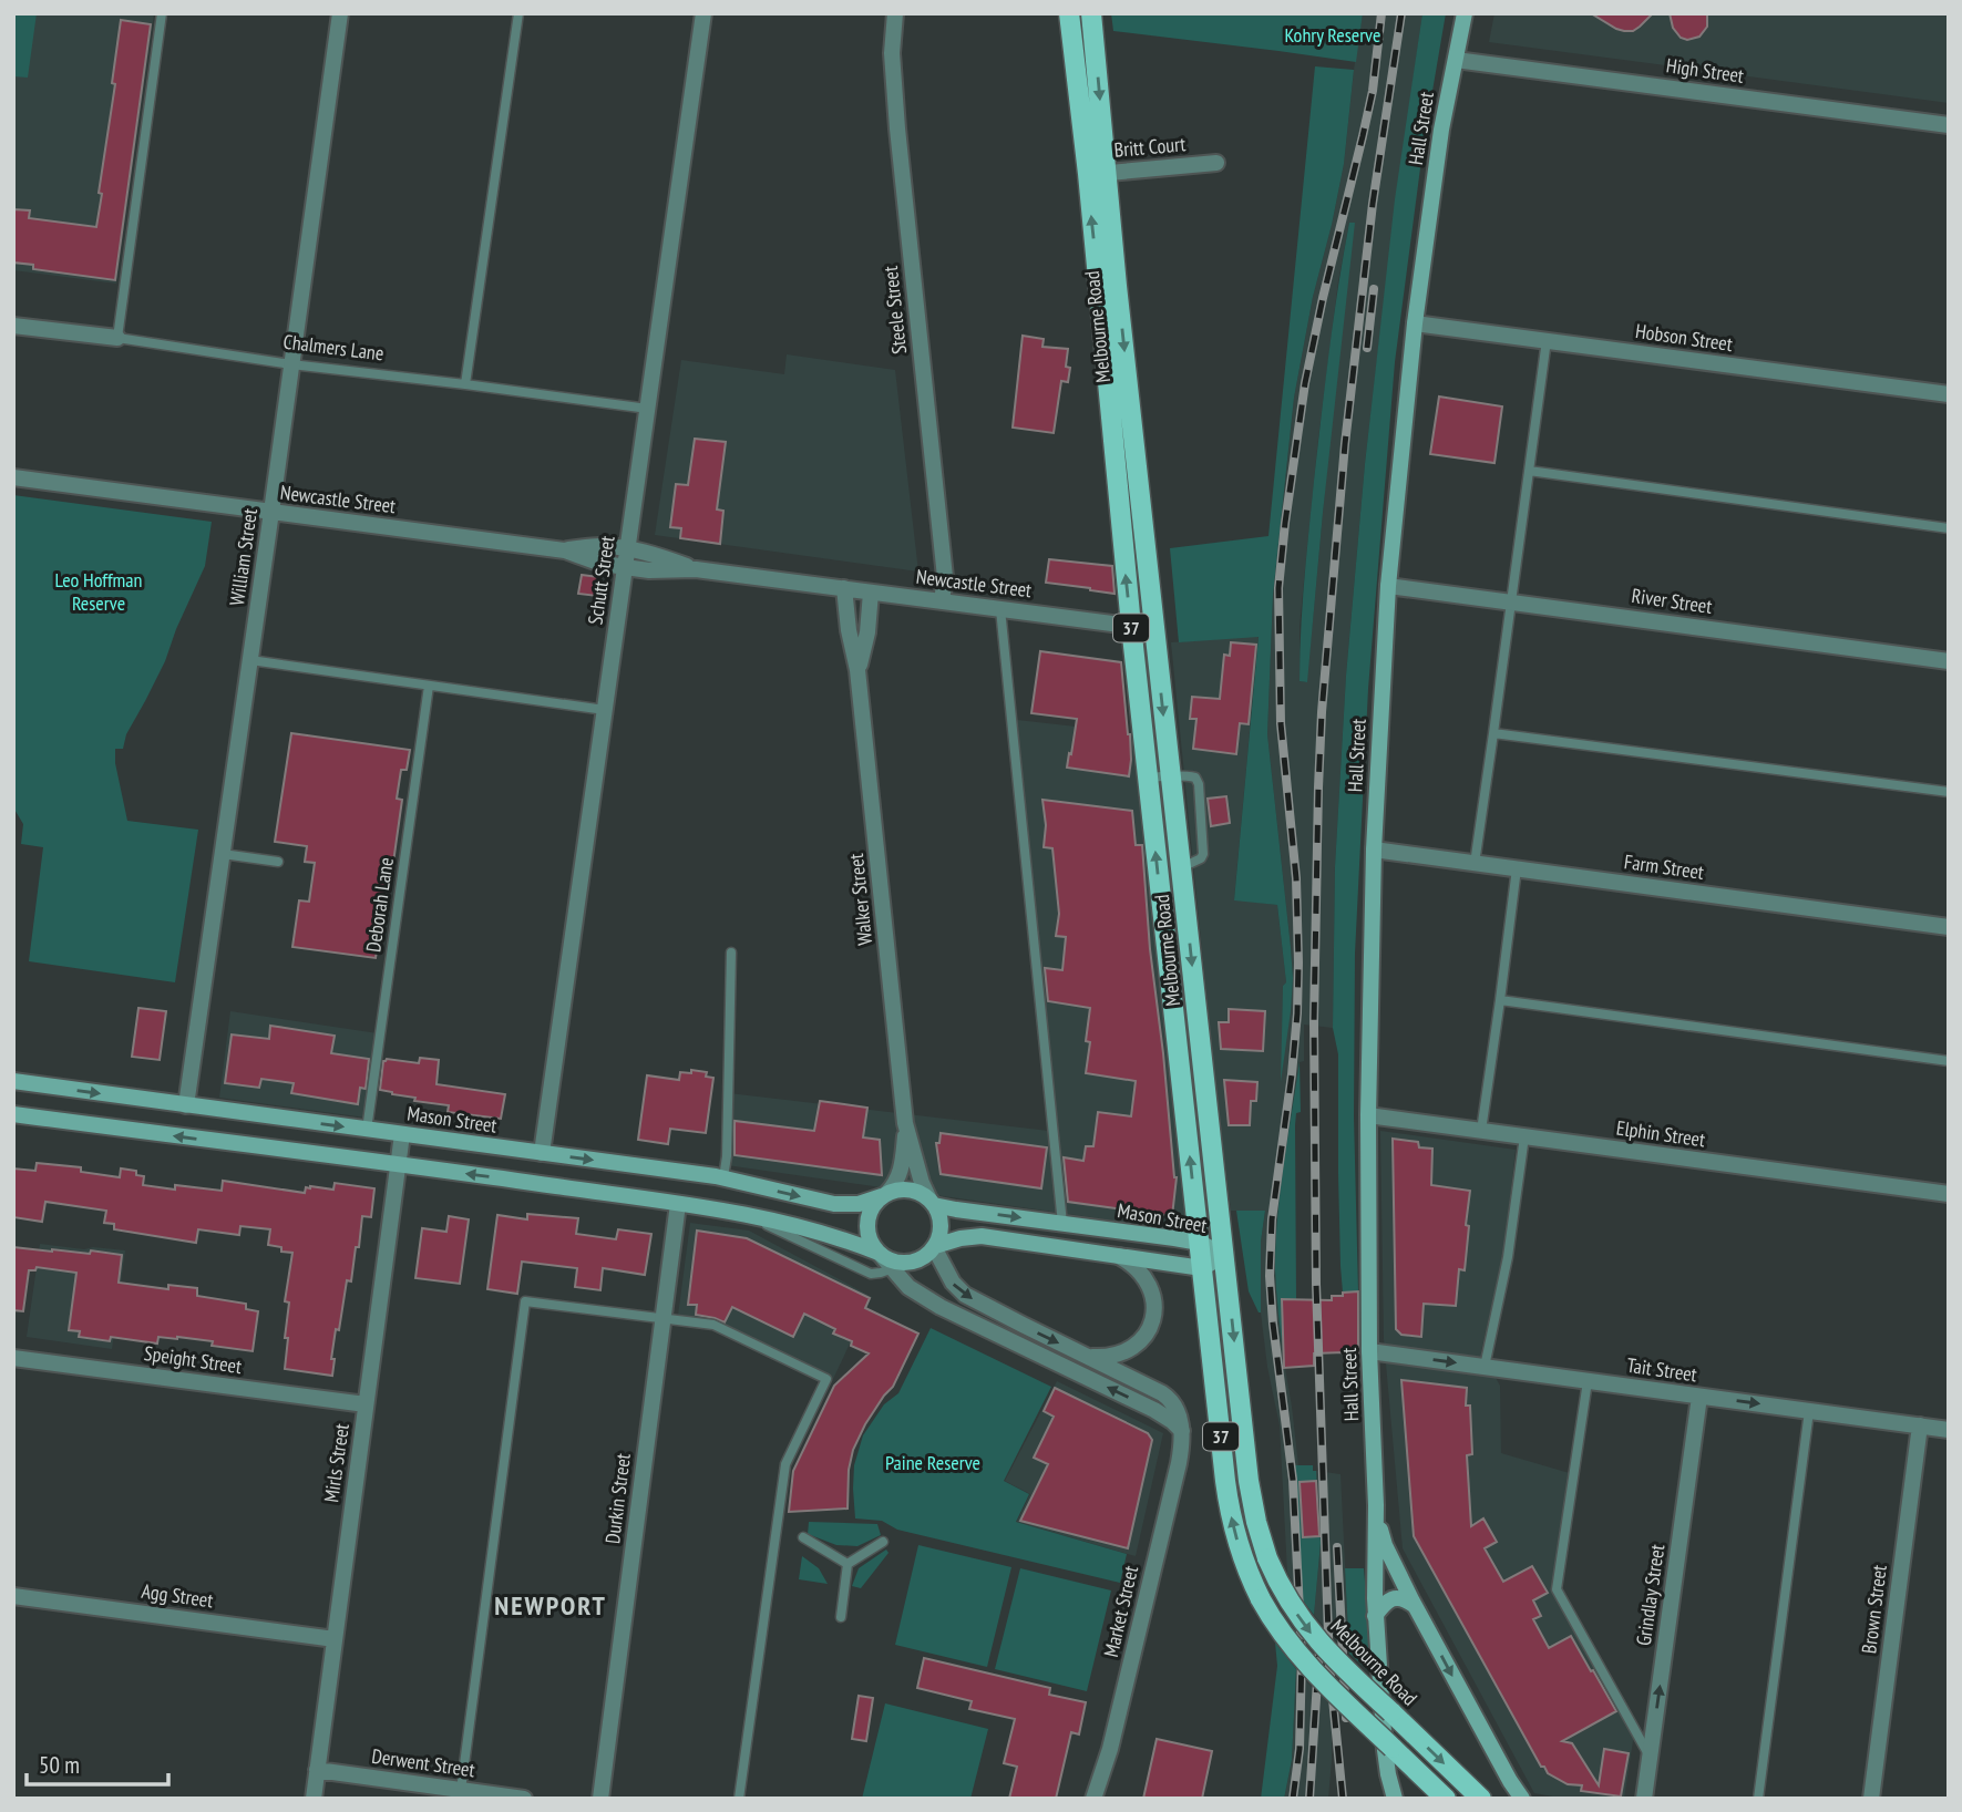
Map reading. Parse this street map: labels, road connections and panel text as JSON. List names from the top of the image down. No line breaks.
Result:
{"streets":{"main road":["Melbourne Road","37"],"street":["High Street","Hall Street","Britt Court","Steele Street","Hobson Street","Chalmers Lane","Newcastle Street","William Street","Schutt Street","River Street","Farm Street","Walker Street","Mason Street","Elphin Street","Speight Street","Tait Street","Mirls Street","Durkin Street","Grindlay Street","Agg Street","Brown Street","Market Street","Derwent Street"],"lane":["Deborah Lane"]},"crossings":[["High Street","Hall Street"],["Hall Street","Hobson Street"],["Hall Street","River Street"],["Hall Street","Farm Street"],["Hall Street","Elphin Street"],["Hall Street","Tait Street"],["Britt Court","Melbourne Road"],["Steele Street","Newcastle Street"],["Melbourne Road","Newcastle Street"],["Melbourne Road","Mason Street"],["Chalmers Lane","William Street"],["Chalmers Lane","Schutt Street"],["Newcastle Street","William Street"],["Newcastle Street","Schutt Street"],["Newcastle Street","Walker Street"],["William Street","Mason Street"],["Schutt Street","Mason Street"],["Walker Street","Mason Street"],["Deborah Lane","Mason Street"],["Mason Street","Mirls Street"],["Speight Street","Mirls Street"],["Tait Street","Grindlay Street"],["Tait Street","Brown Street"],["Mirls Street","Agg Street"],["Mirls Street","Derwent Street"]],"one_way":["Tait Street","Grindlay Street"],"districts":["NEWPORT"],"parks":["Kohry Reserve","Leo Hoffman Reserve","Paine Reserve"],"scale_bar":"50 m"}
